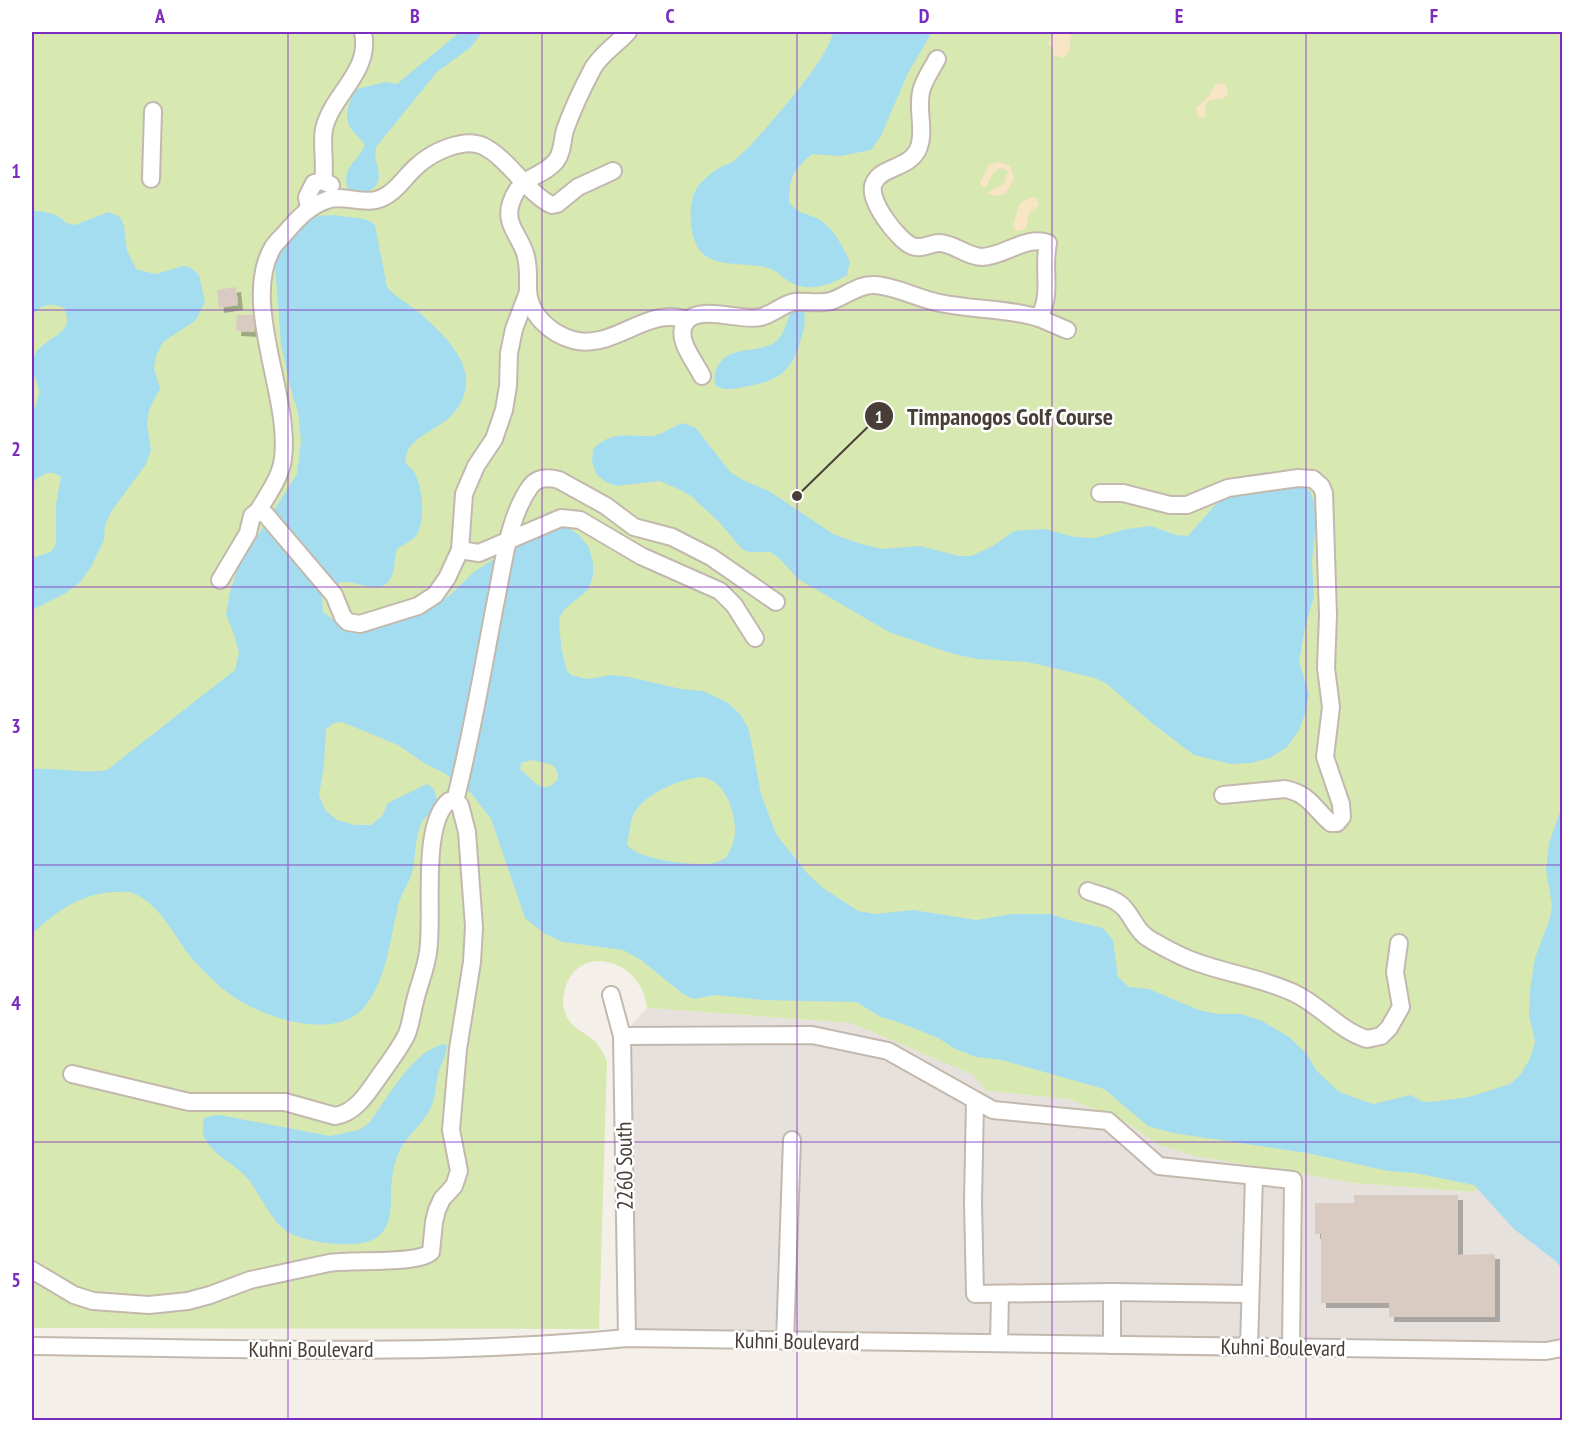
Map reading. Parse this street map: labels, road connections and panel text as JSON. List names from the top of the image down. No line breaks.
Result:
{"streets":{"street":["2260 South","Kuhni Boulevard"]},"crossings":[["2260 South","Kuhni Boulevard"]],"places":["Timpanogos Golf Course"],"grid":{"columns":["A","B","C","D","E","F"],"rows":["1","2","3","4","5"]}}
